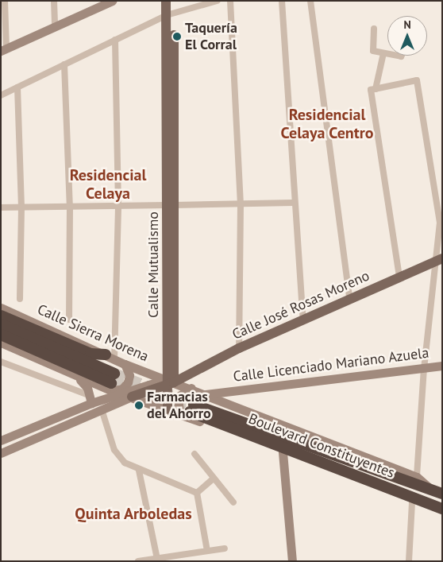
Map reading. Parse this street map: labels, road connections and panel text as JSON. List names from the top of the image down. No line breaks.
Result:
{"streets":{"highway":["Boulevard Constituyentes"],"main road":["Calle Mutualismo","Calle José Rosas Moreno"],"street":["Calle Sierra Morena","Calle Licenciado Mariano Azuela"]},"crossings":[["Calle Mutualismo","Calle José Rosas Moreno"],["Calle Mutualismo","Calle Sierra Morena"],["Calle José Rosas Moreno","Calle Sierra Morena"],["Calle Sierra Morena","Calle Licenciado Mariano Azuela"]],"districts":["Residencial Celaya Centro","Residencial Celaya","Quinta Arboledas"],"places":["Taquería El Corral","Farmacias del Ahorro"],"north":"top"}
